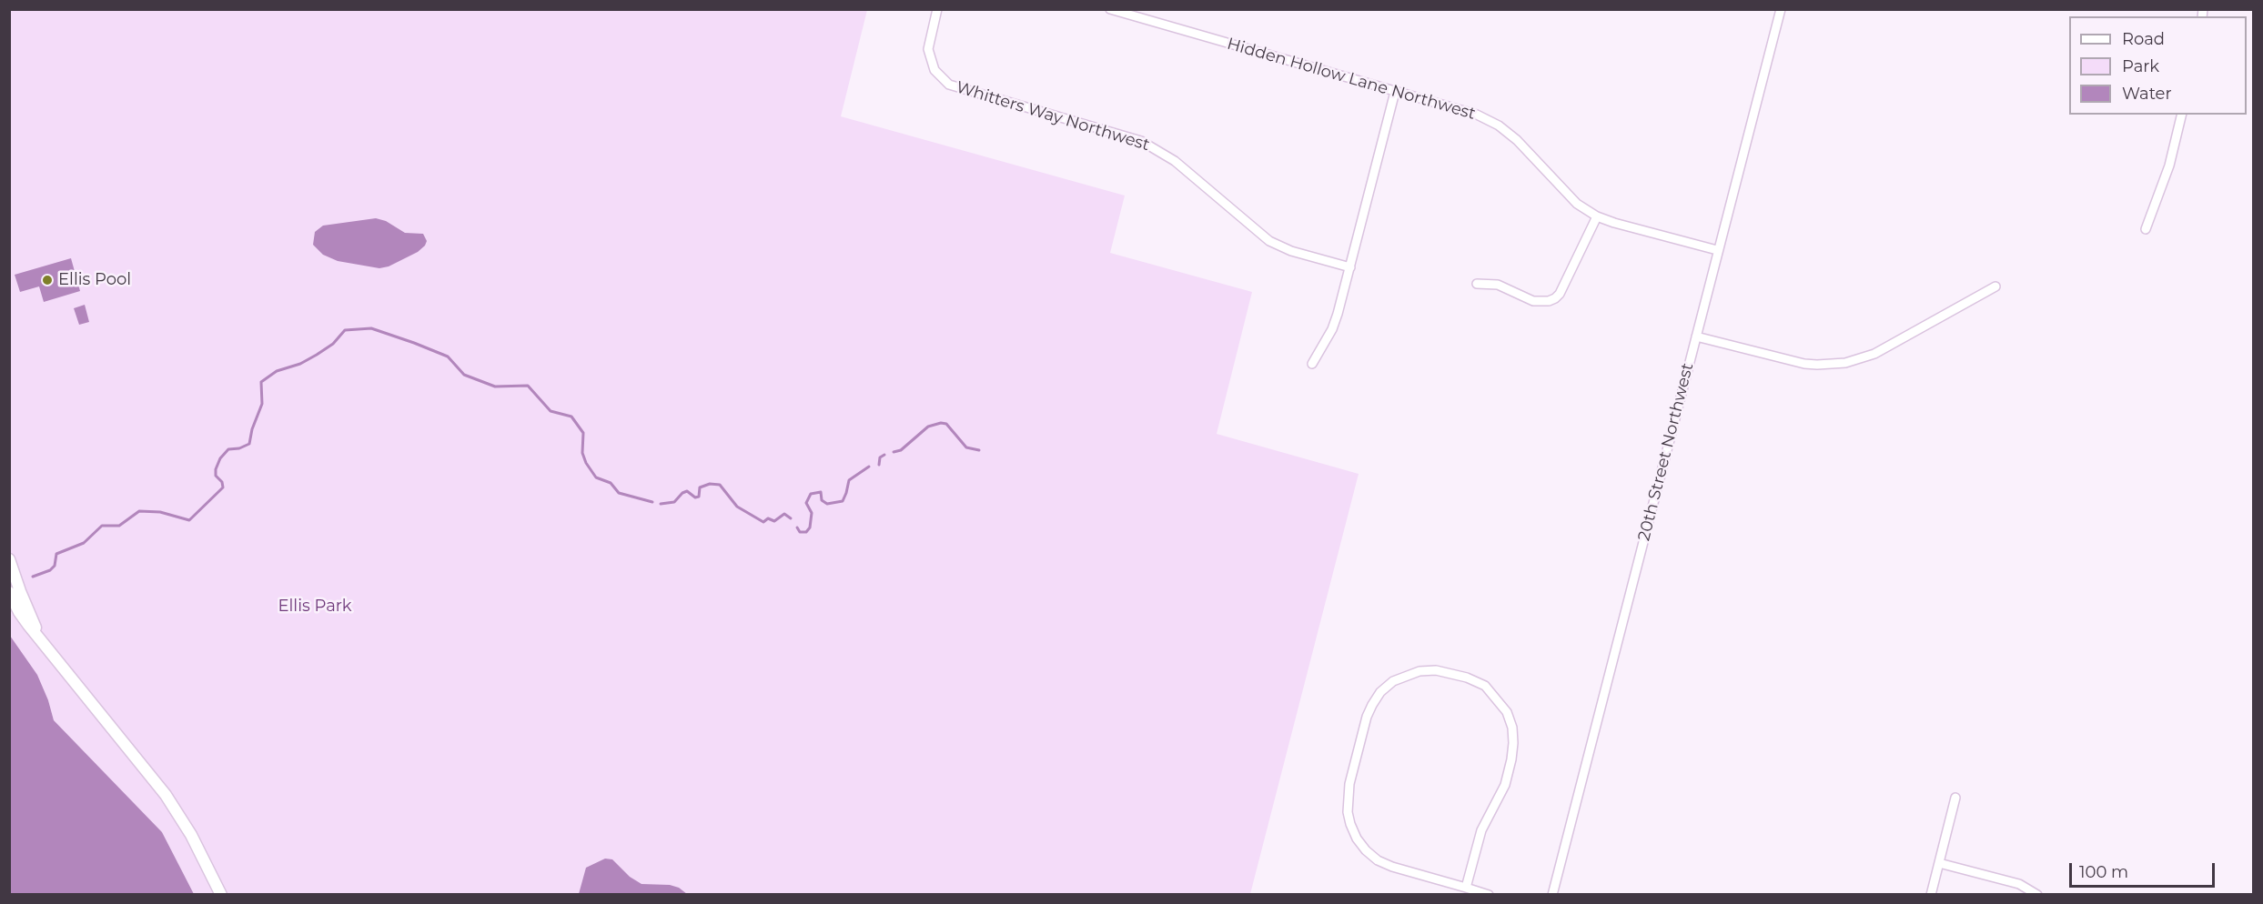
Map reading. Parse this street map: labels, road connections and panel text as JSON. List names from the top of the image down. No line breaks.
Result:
{"streets":{"street":["Hidden Hollow Lane Northwest","Whitters Way Northwest","20th Street Northwest"]},"crossings":[["Hidden Hollow Lane Northwest","20th Street Northwest"]],"parks":["Ellis Park"],"places":["Ellis Pool"],"legend":["Road","Park","Water"],"scale_bar":"100 m"}
